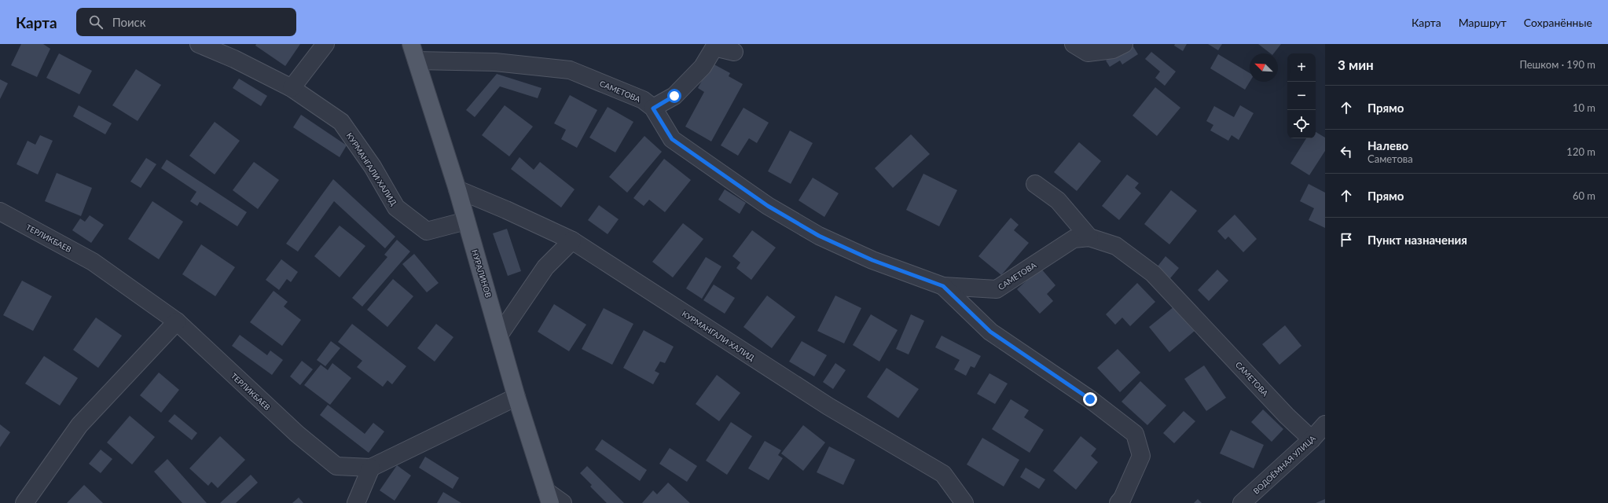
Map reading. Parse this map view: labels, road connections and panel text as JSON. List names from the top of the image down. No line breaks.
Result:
{"streets":{"main road":["НУРАЛИНОВ"],"street":["САМЕТОВА","КУРМАНГАЛИ ХАЛИД","ТЕРЛИКБАЕВ","ВОДОЁМНАЯ УЛИЦА"]},"crossings":[["САМЕТОВА","НУРАЛИНОВ"],["САМЕТОВА","ВОДОЁМНАЯ УЛИЦА"],["КУРМАНГАЛИ ХАЛИД","НУРАЛИНОВ"],["ТЕРЛИКБАЕВ","НУРАЛИНОВ"]],"north":"top left","page":{"header":"Карта","search":"Поиск","nav":["Карта","Маршрут","Сохранённые"],"heading":["3 мин","Пешком · 190 m"],"map_buttons":["+","−"],"list":[["Прямо","10 m"],["Налево","Саметова","120 m"],["Прямо","60 m"],"Пункт назначения"]}}
